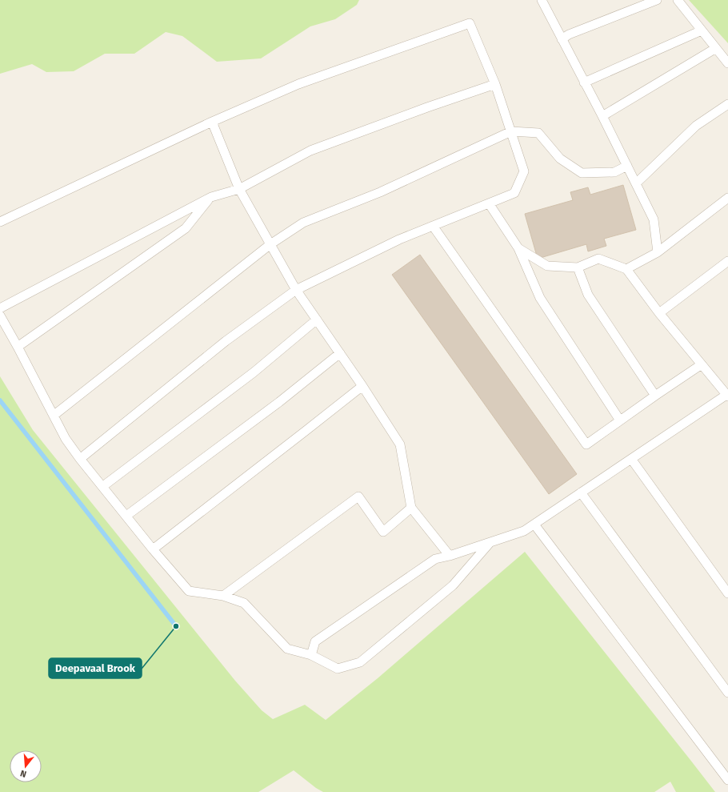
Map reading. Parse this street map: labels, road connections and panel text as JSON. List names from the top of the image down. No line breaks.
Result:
{"places":["Deepavaal Brook"],"north":"bottom"}
